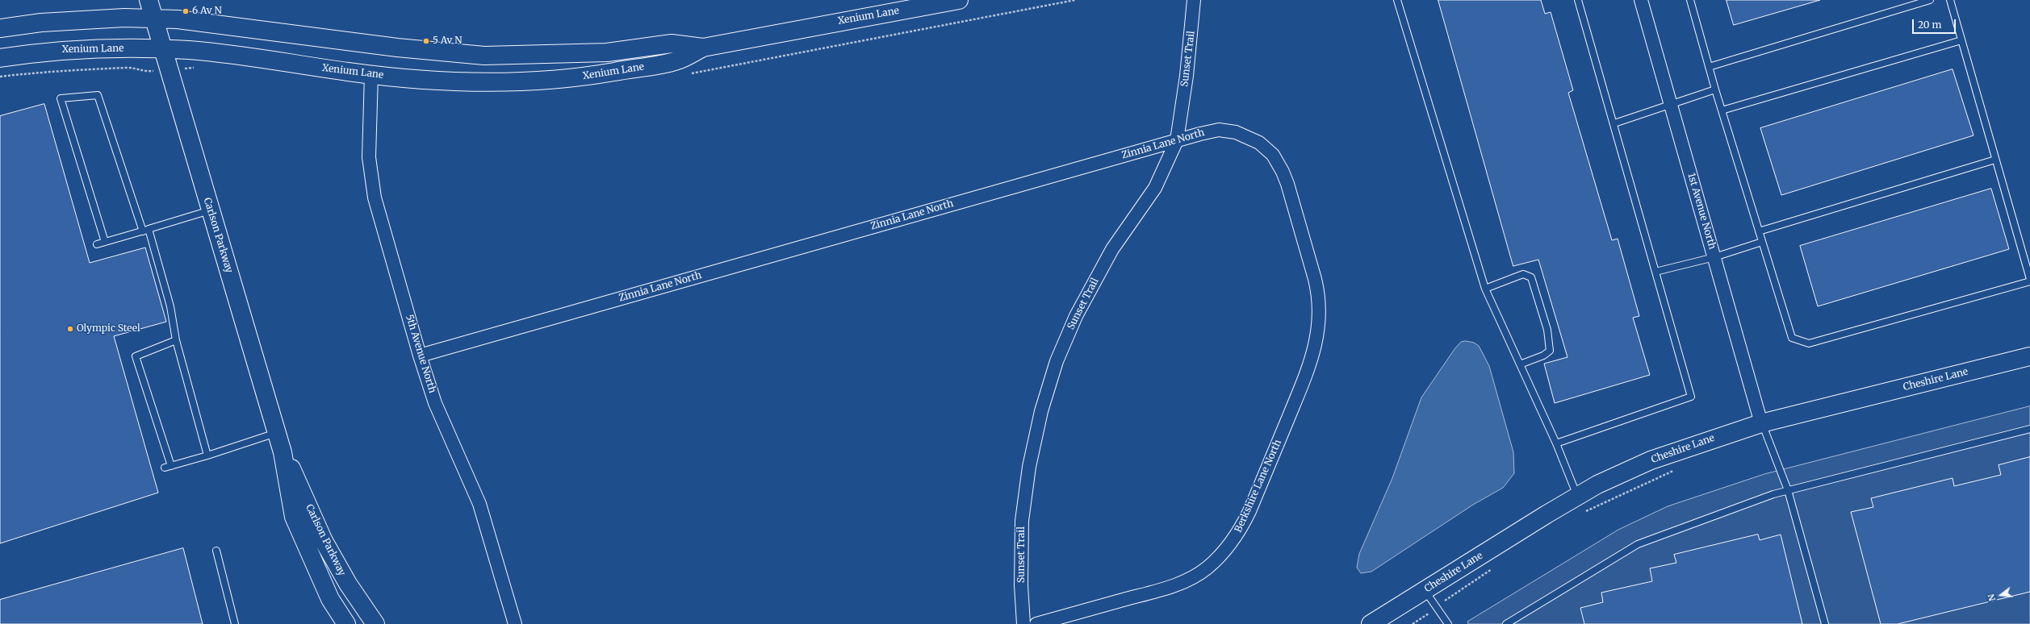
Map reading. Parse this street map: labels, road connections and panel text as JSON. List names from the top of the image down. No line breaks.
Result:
{"streets":{"main road":["Xenium Lane","Carlson Parkway","Cheshire Lane"],"street":["Sunset Trail","Zinnia Lane North","1st Avenue North","5th Avenue North","Berkshire Lane North"]},"crossings":[["Xenium Lane","Carlson Parkway"],["Xenium Lane","5th Avenue North"],["Sunset Trail","Zinnia Lane North"],["Zinnia Lane North","5th Avenue North"],["Zinnia Lane North","Berkshire Lane North"],["1st Avenue North","Cheshire Lane"]],"places":["6 Av N","5 Av N","Olympic Steel"],"scale_bar":"20 m","north":"left"}
